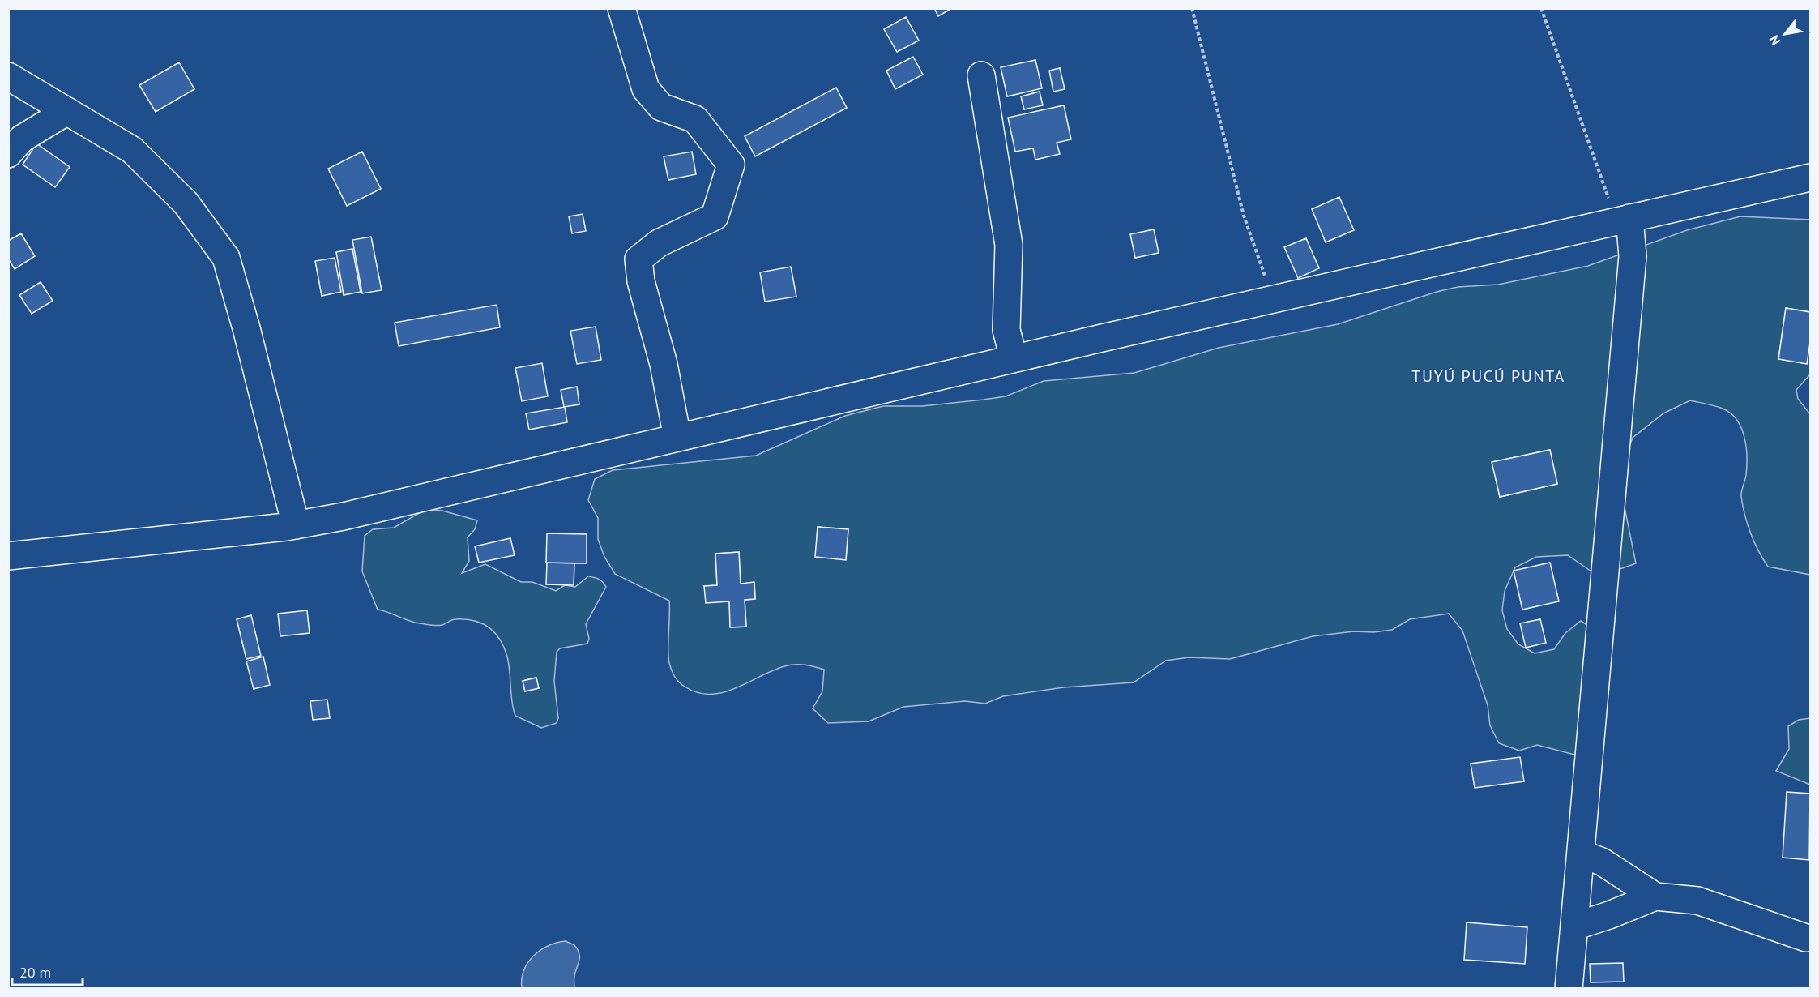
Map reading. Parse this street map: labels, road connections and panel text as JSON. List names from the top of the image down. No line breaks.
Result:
{"districts":["TUYÚ PUCÚ PUNTA"],"scale_bar":"20 m","north":"bottom left"}
